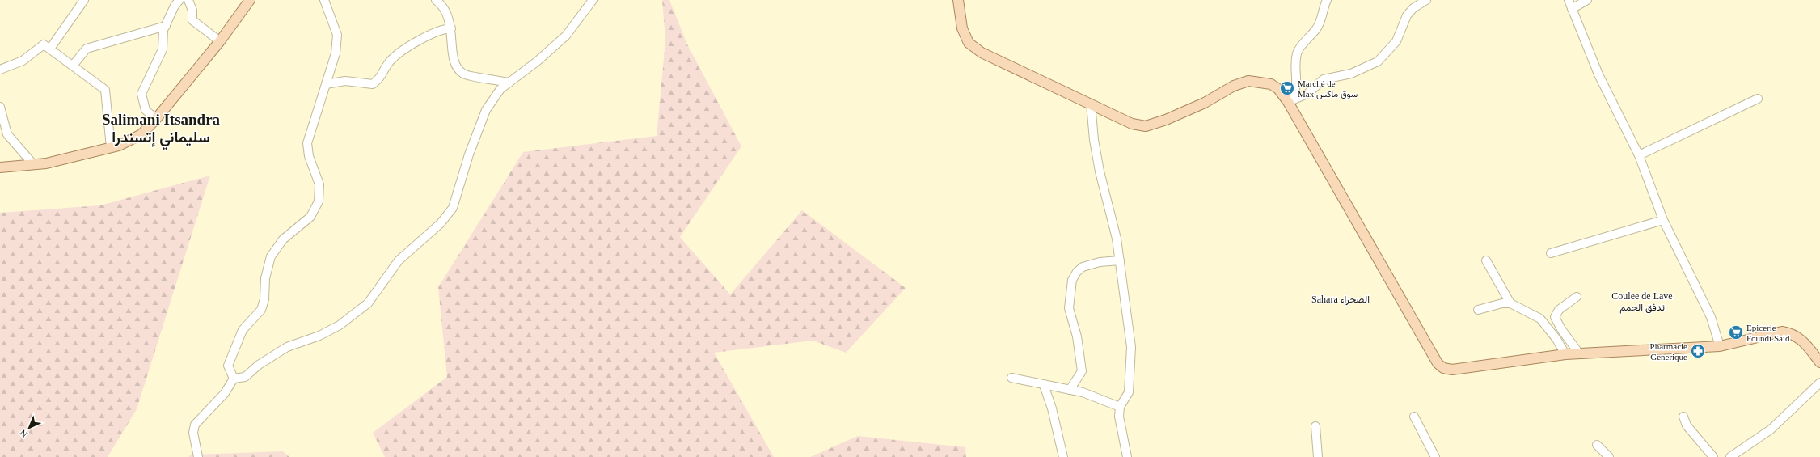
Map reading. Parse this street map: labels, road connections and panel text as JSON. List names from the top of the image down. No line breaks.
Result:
{"districts":["Salimani Itsandra سليماني إتسندرا","Coulee de Lave تدفق الحمم","Sahara الصحراء"],"places":{"supermarket":["Marché de Max سوق ماكس","Epicerie Foundi Said"],"pharmacy":["Pharmacie Generique"]},"north":"bottom left"}
